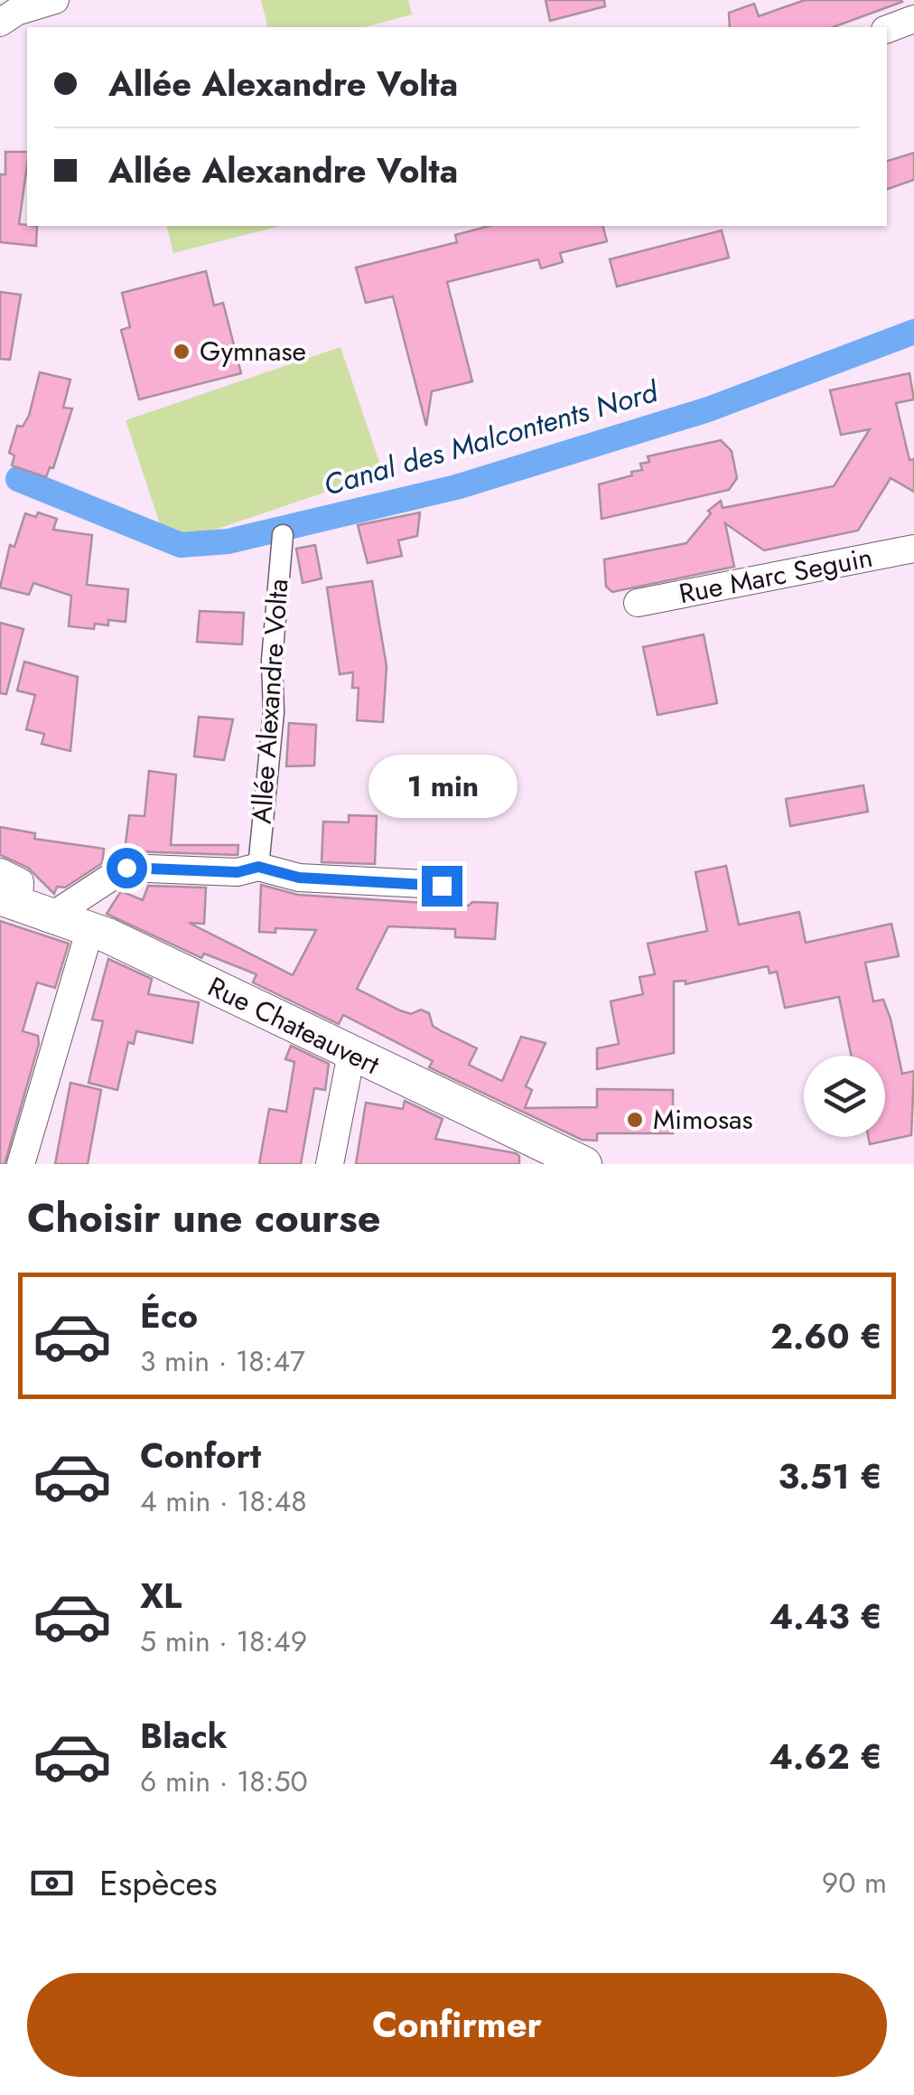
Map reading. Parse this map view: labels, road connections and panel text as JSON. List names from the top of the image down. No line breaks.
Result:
{"streets":{"street":["Rue Marc Seguin","Allée Alexandre Volta","Rue Chateauvert"]},"water":["Canal des Malcontents Nord"],"places":["Gymnase","Mimosas"],"page":{"banner":["Allée Alexandre Volta","Allée Alexandre Volta"],"bubble":"1 min","heading":"Choisir une course","list":[{"name":"Éco","note":"3 min · 18:47","value":"2.60 €"},{"name":"Confort","note":"4 min · 18:48","value":"3.51 €"},{"name":"XL","note":"5 min · 18:49","value":"4.43 €"},{"name":"Black","note":"6 min · 18:50","value":"4.62 €"}],"pay":["Espèces","90 m"],"buttons":"Confirmer"}}
